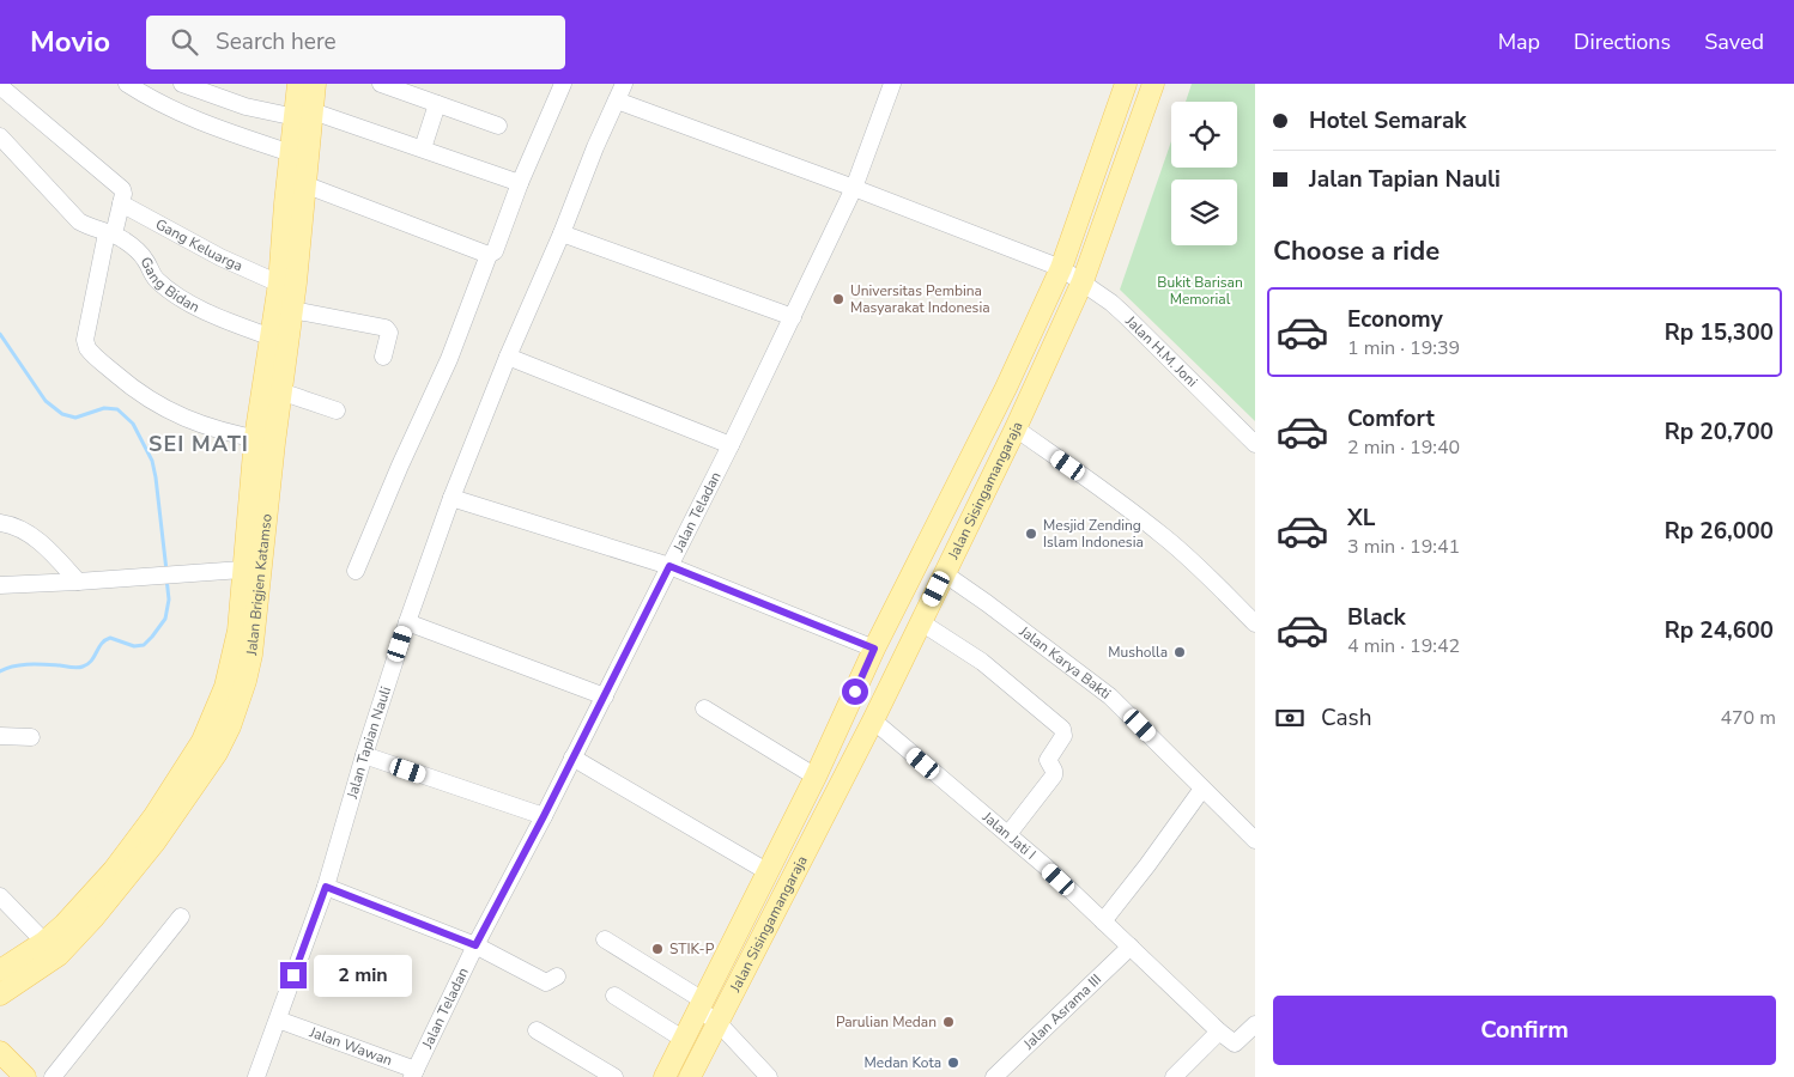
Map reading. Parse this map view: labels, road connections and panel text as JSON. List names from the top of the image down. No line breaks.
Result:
{"streets":{"main road":["Jalan Sisingamangaraja","Jalan Brigjen Katamso"],"street":["Gang Keluarga","Gang Bidan","Jalan H.M. Joni","Jalan Teladan","Jalan Karya Bakti","Jalan Tapian Nauli","Jalan Jati I","Jalan Asrama III","Jalan Wawan"]},"crossings":[["Gang Keluarga","Jalan Brigjen Katamso"],["Gang Bidan","Jalan Brigjen Katamso"],["Jalan H.M. Joni","Jalan Sisingamangaraja"],["Jalan H.M. Joni","Jalan Teladan"],["Jalan Sisingamangaraja","Jalan Karya Bakti"],["Jalan Sisingamangaraja","Jalan Jati I"],["Jalan Teladan","Jalan Wawan"],["Jalan Tapian Nauli","Jalan Wawan"],["Jalan Jati I","Jalan Asrama III"]],"districts":["SEI MATI"],"parks":["Bukit Barisan Memorial"],"places":["Universitas Pembina Masyarakat Indonesia","Mesjid Zending Islam Indonesia","Musholla","STIK-P","Parulian Medan","Medan Kota"],"page":{"header":"Movio","search":"Search here","nav":["Map","Directions","Saved"],"banner":["Hotel Semarak","Jalan Tapian Nauli"],"heading":"Choose a ride","list":[{"name":"Economy","note":"1 min · 19:39","value":"Rp 15,300"},{"name":"Comfort","note":"2 min · 19:40","value":"Rp 20,700"},{"name":"XL","note":"3 min · 19:41","value":"Rp 26,000"},{"name":"Black","note":"4 min · 19:42","value":"Rp 24,600"}],"pay":["Cash","470 m"],"bubble":"2 min","buttons":"Confirm"}}
